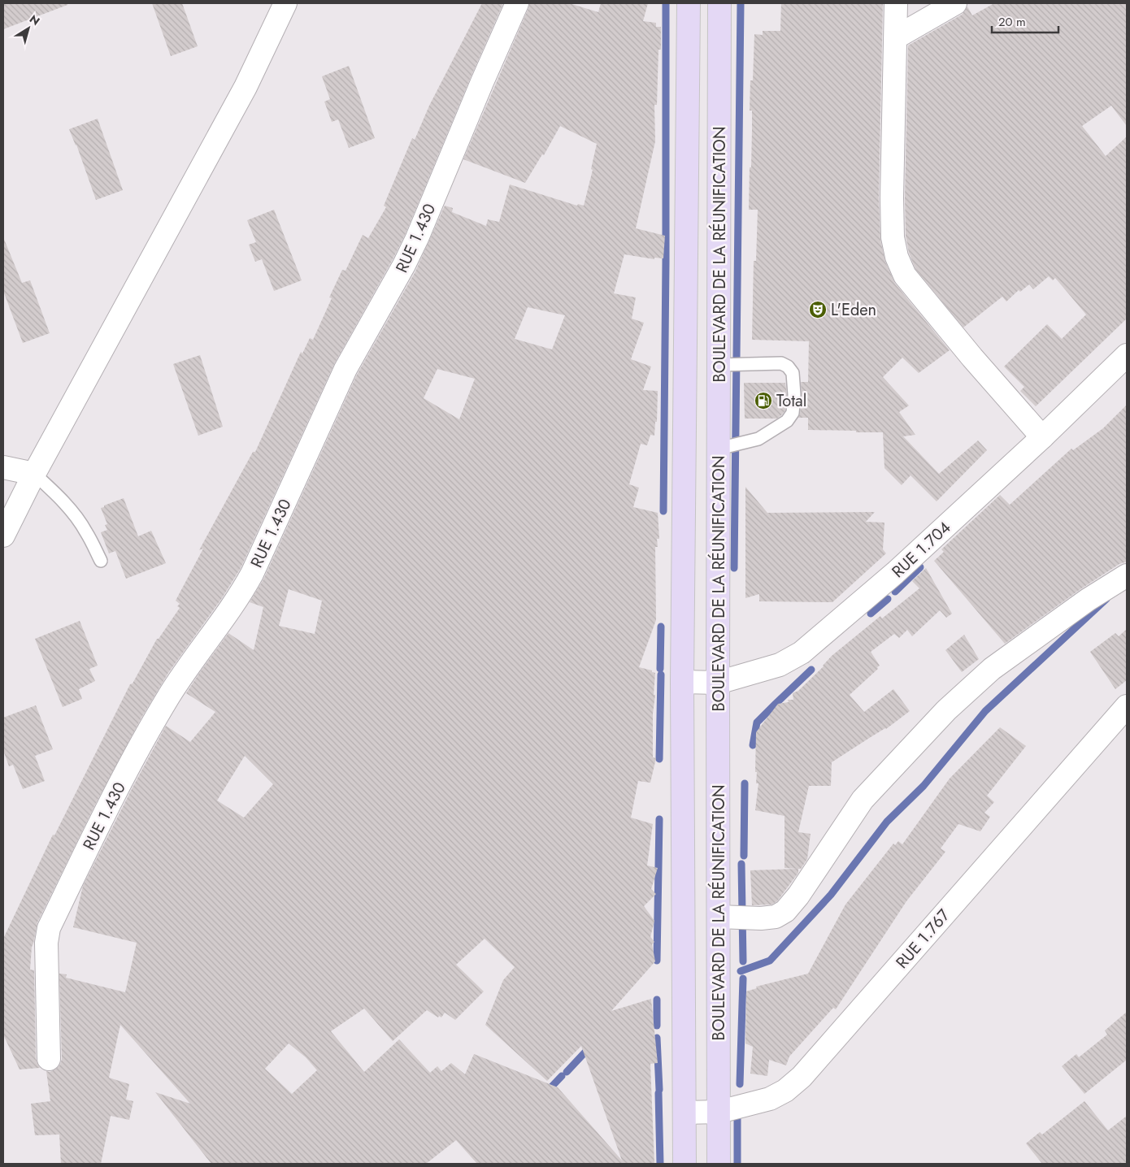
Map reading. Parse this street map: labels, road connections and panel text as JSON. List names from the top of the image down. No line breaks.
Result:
{"streets":{"main road":["BOULEVARD DE LA RÉUNIFICATION"],"street":["RUE 1.430","RUE 1.704","RUE 1.767"]},"crossings":[["BOULEVARD DE LA RÉUNIFICATION","RUE 1.704"],["BOULEVARD DE LA RÉUNIFICATION","RUE 1.767"]],"places":{"theatre":["L'Eden"],"fuel station":["Total"]},"scale_bar":"20 m","north":"top right"}
